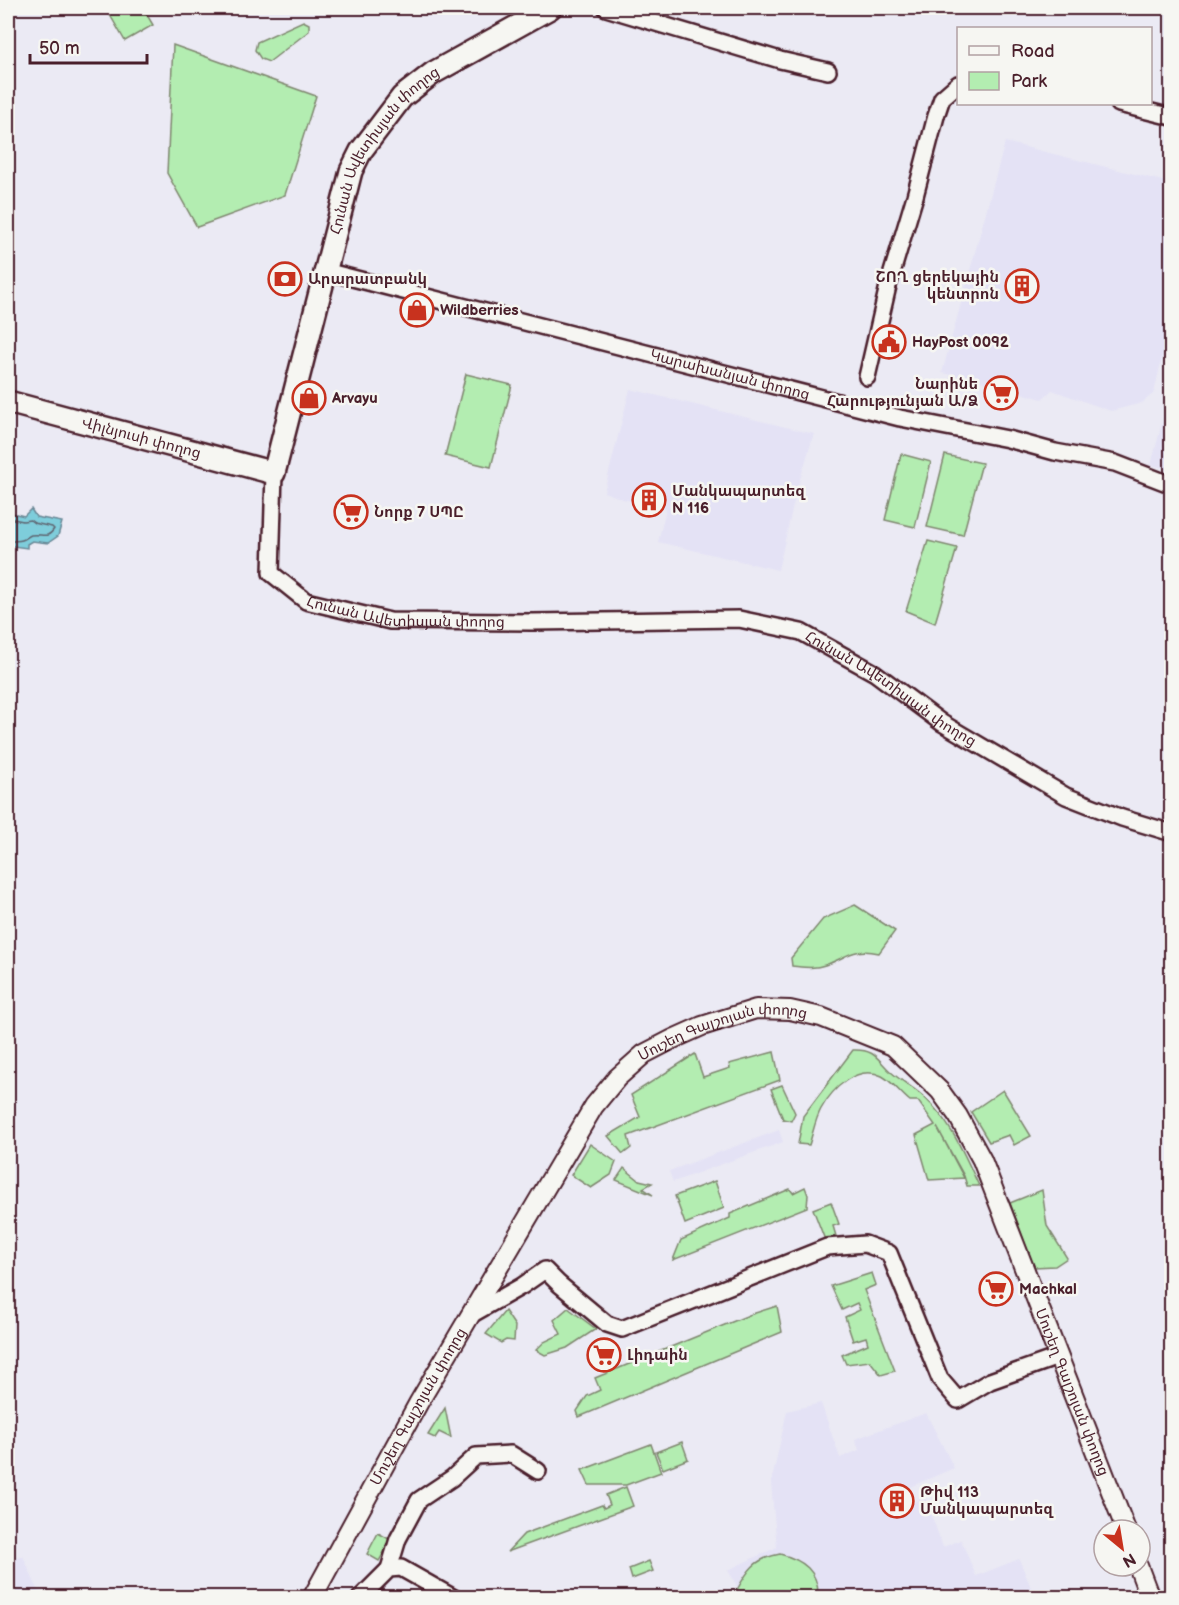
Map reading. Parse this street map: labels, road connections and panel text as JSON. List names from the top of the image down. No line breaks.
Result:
{"streets":{"main road":["Հունան Ավետիսյան փողոց","Վիլնյուսի փողոց"],"street":["Կարախանյան փողոց","Մուշեղ Գալշոյան փողոց"]},"crossings":[["Հունան Ավետիսյան փողոց","Կարախանյան փողոց"],["Հունան Ավետիսյան փողոց","Վիլնյուսի փողոց"]],"places":{"bank":["Արարատբանկ"],"building":["ՇՈՂ ցերեկային կենտրոն","Մանկապարտեզ N 116","Թիվ 113 Մանկապարտեզ"],"shop":["Wildberries","Arvayu"],"public building":["HayPost 0092"],"supermarket":["Նարինե Հարությունյան Ա/Ձ","Նորք 7 ՍՊԸ","Machkal","Լիդաին"]},"legend":["Road","Park"],"scale_bar":"50 m","north":"bottom right"}
